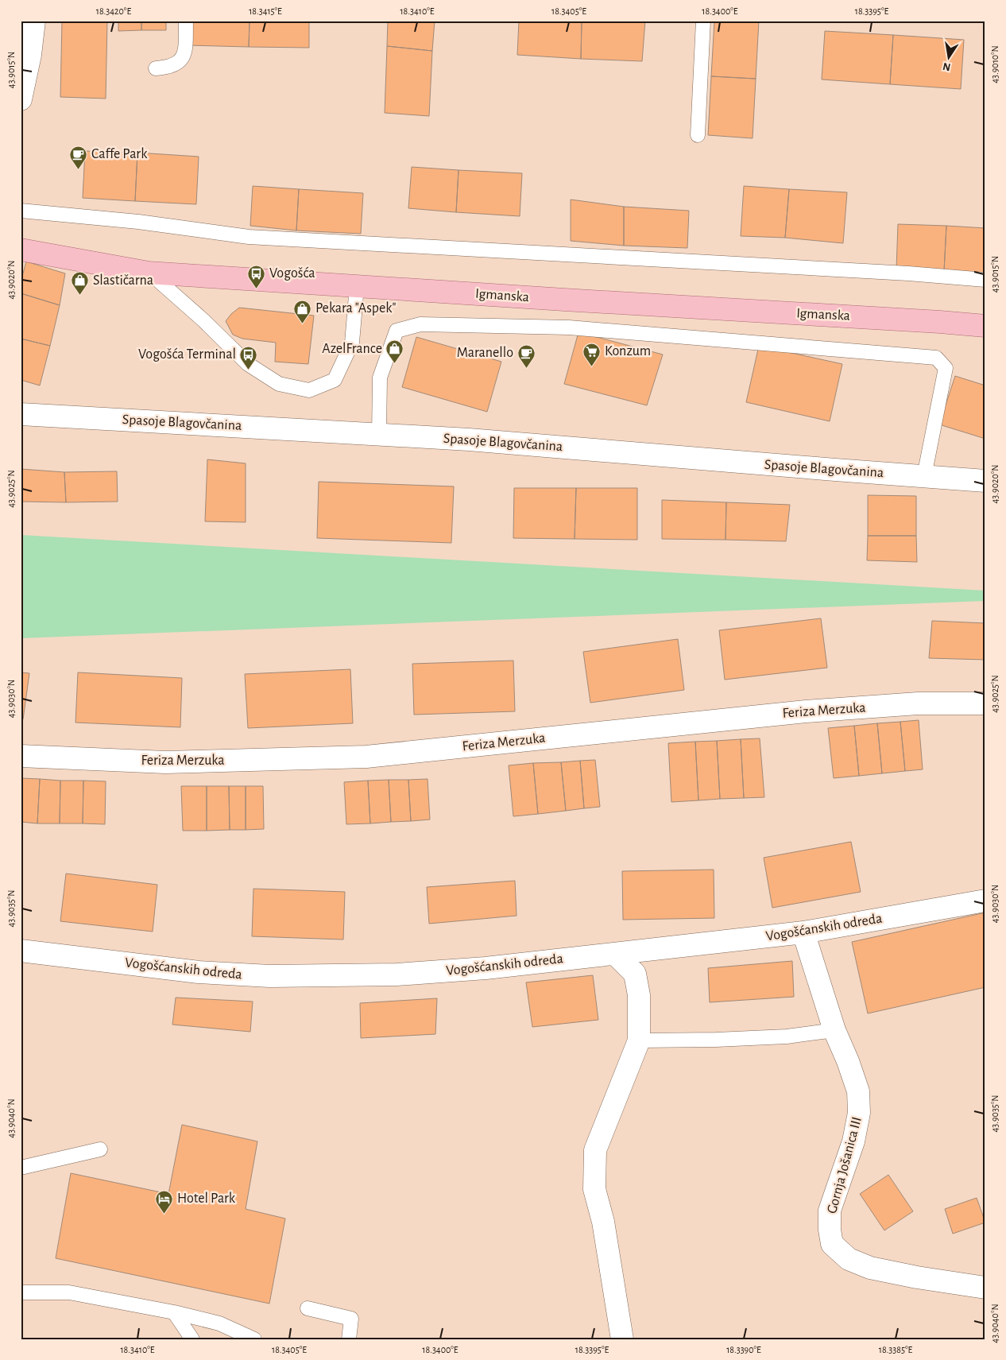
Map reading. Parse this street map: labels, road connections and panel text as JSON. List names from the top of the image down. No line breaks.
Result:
{"streets":{"main road":["Igmanska"],"street":["Spasoje Blagovčanina","Feriza Merzuka","Vogošćanskih odreda","Gornja Jošanica III"]},"crossings":[["Vogošćanskih odreda","Gornja Jošanica III"]],"places":{"cafe":["Caffe Park","Maranello"],"bus stop":["Vogošća","Vogošća Terminal"],"shop":["Slastičarna","Pekara \"Aspek\"","AzelFrance"],"supermarket":["Konzum"],"hotel":["Hotel Park"]},"north":"bottom","coordinates":["18.3420°E","18.3415°E","18.3410°E","18.3405°E","18.3400°E","18.3395°E","43.9010°N","43.9015°N","43.9020°N","43.9025°N","43.9030°N","43.9035°N","43.9040°N","18.3390°E","18.3385°E"]}
